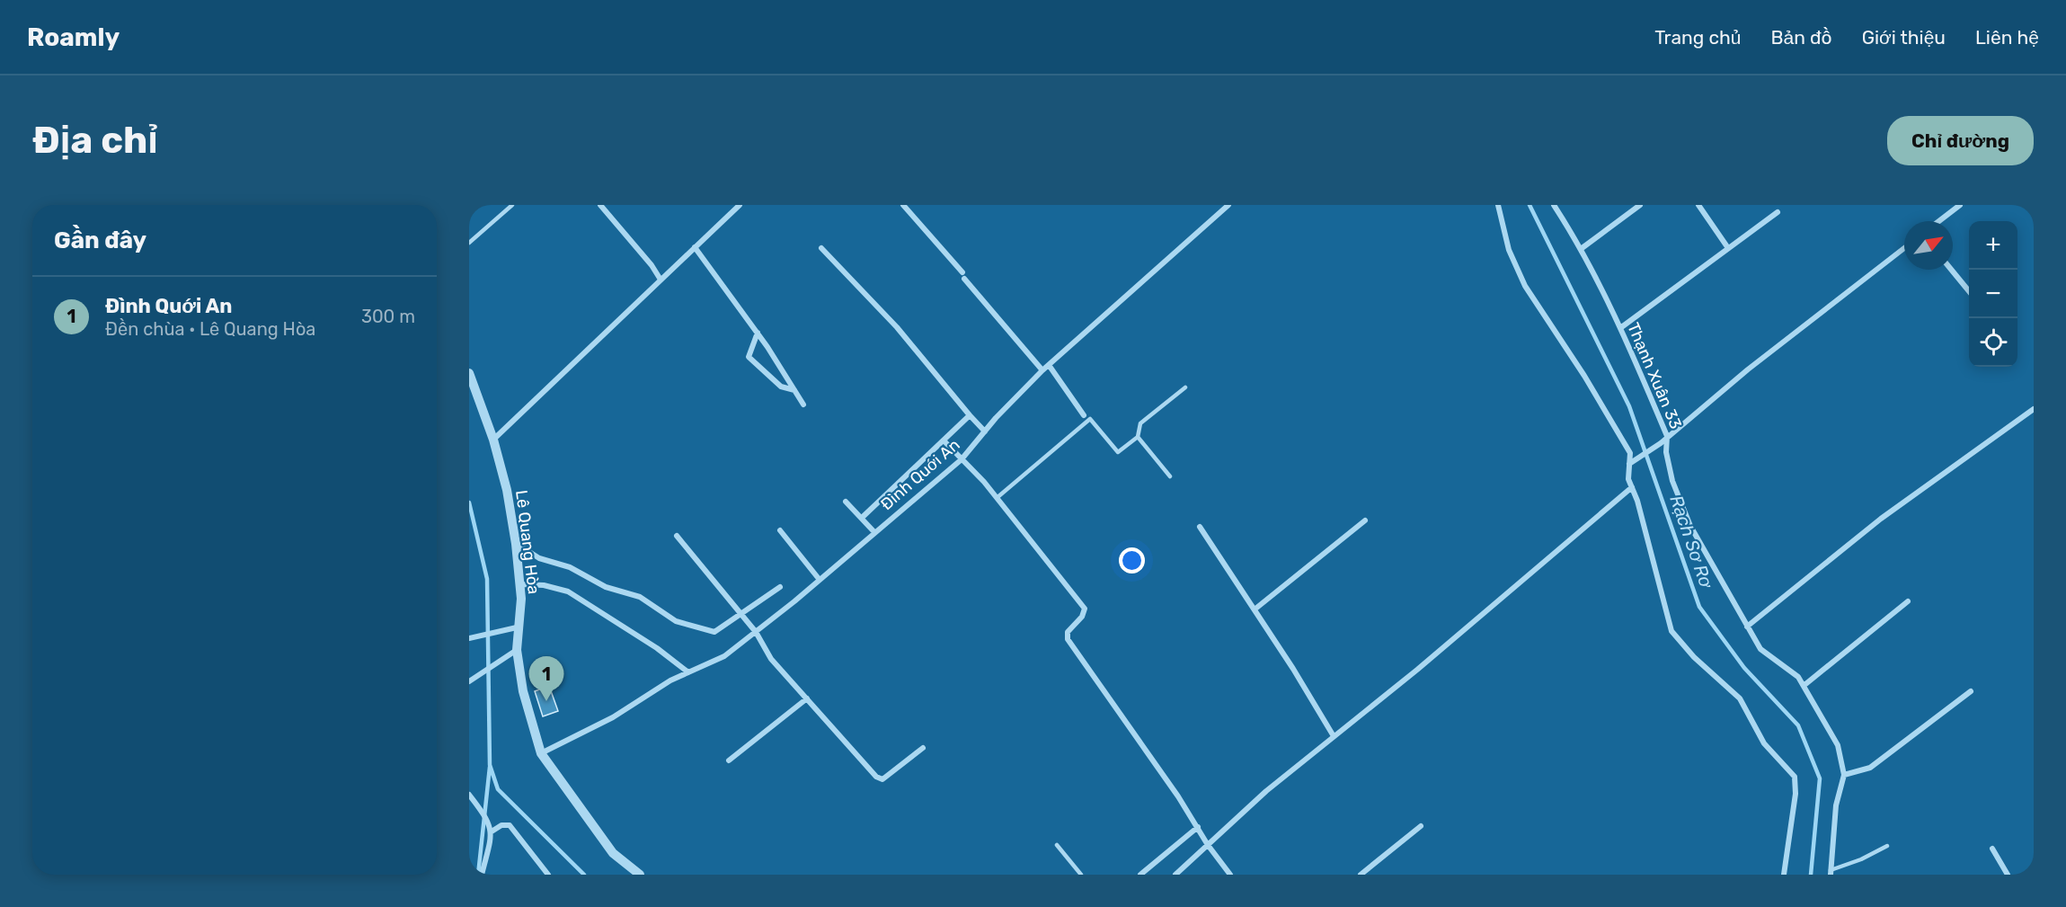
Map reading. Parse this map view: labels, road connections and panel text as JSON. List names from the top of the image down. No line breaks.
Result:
{"streets":{"street":["Thạnh Xuân 33","Đình Quới An","Lê Quang Hòa"]},"crossings":[["Đình Quới An","Lê Quang Hòa"]],"water":["Rạch Sơ Rơ"],"north":"top right","page":{"header":"Roamly","nav":["Trang chủ","Bản đồ","Giới thiệu","Liên hệ"],"buttons":"Chỉ đường","title":"Địa chỉ","heading":"Gần đây","map_buttons":["+","−"],"list":[{"mark":"1","name":"Đình Quới An","note":"Đền chùa · Lê Quang Hòa","value":"300 m"}],"pins":"1"}}
